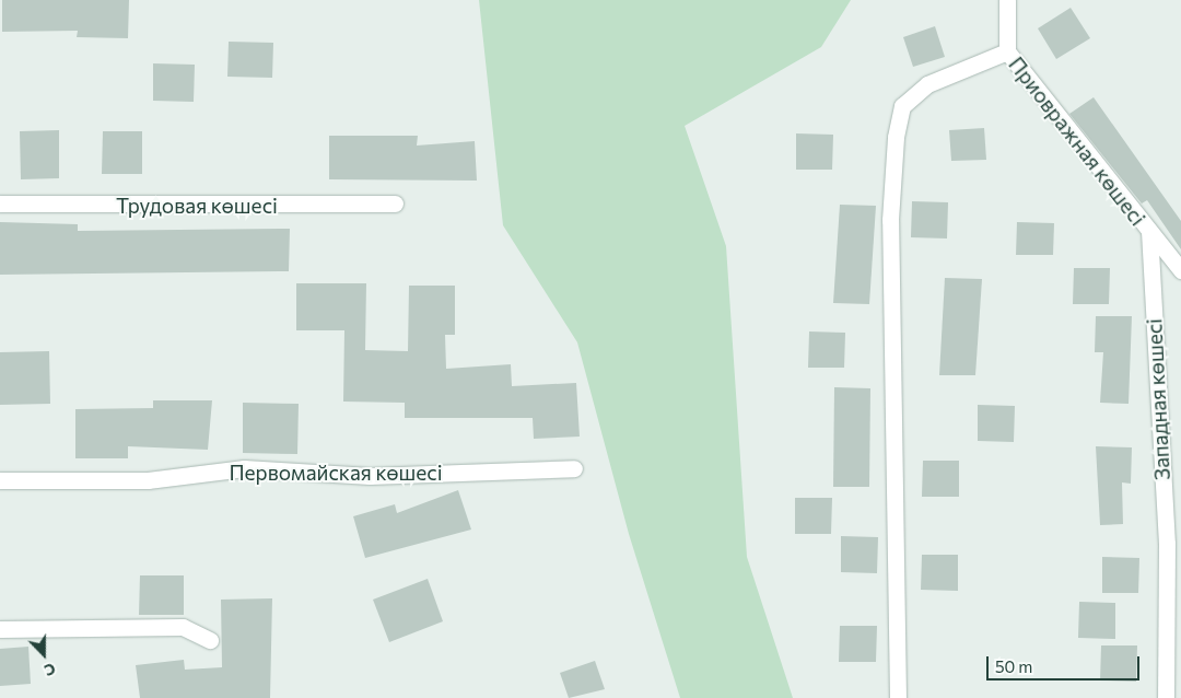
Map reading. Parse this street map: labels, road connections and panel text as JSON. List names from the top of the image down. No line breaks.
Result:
{"streets":{"street":["Приовражная көшесі","Трудовая көшесі","Западная көшесі","Первомайская көшесі"]},"crossings":[["Приовражная көшесі","Западная көшесі"]],"scale_bar":"50 m","north":"bottom"}
